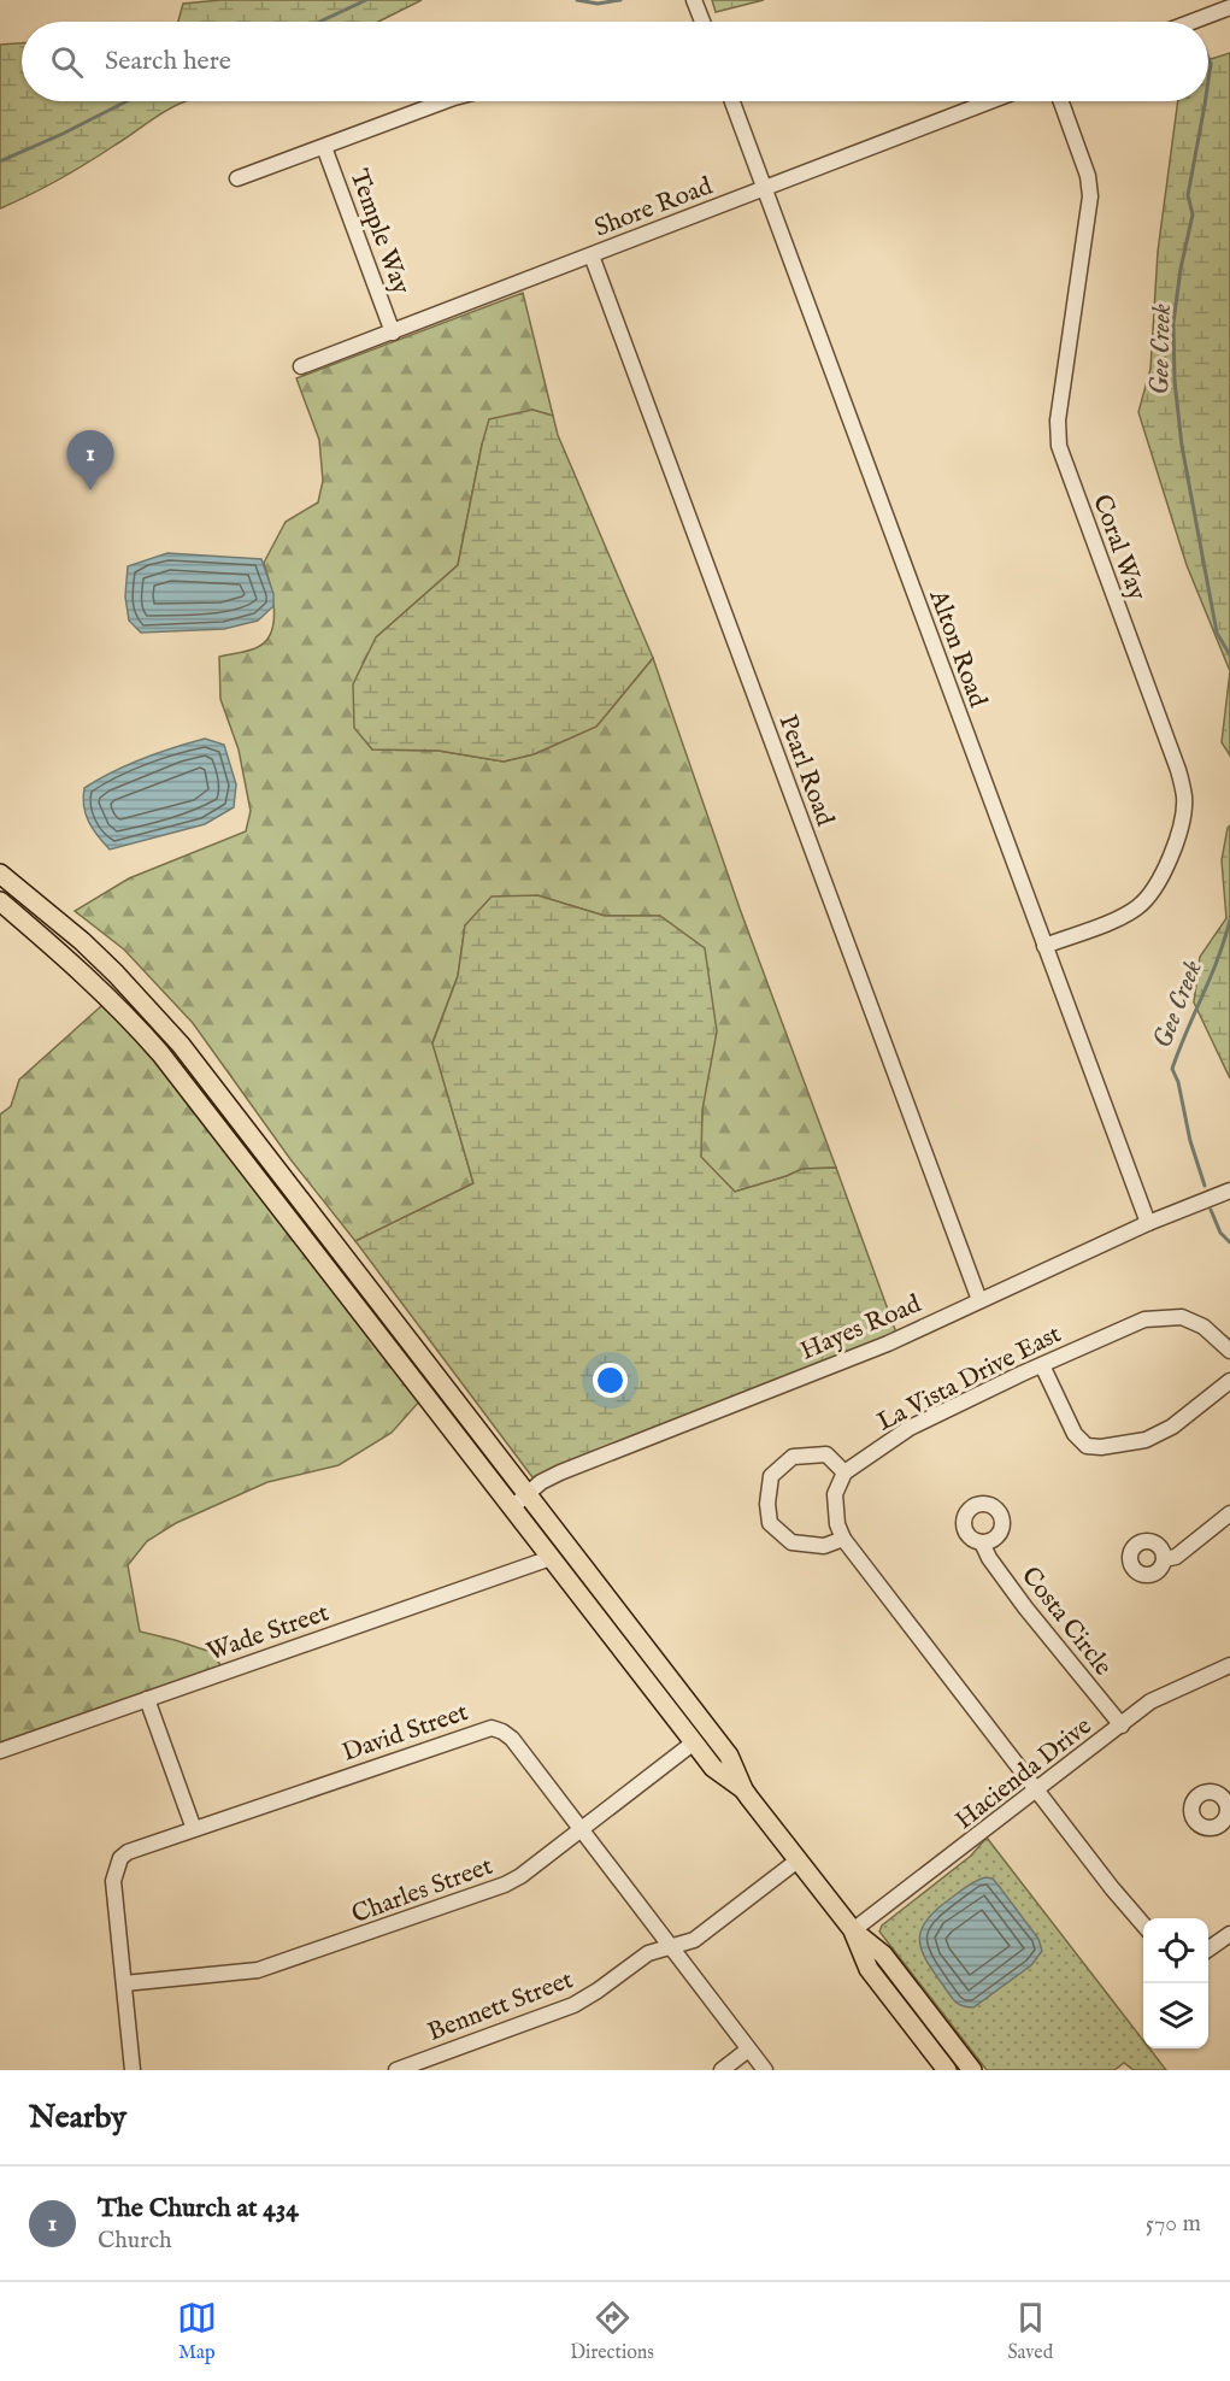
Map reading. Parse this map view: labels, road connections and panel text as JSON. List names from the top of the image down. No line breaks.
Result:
{"streets":{"street":["Shore Road","Temple Way","Coral Way","Alton Road","Pearl Road","Hayes Road","La Vista Drive East","Costa Circle","Wade Street","David Street","Hacienda Drive","Charles Street","Bennett Street"]},"crossings":[["Shore Road","Temple Way"],["Shore Road","Alton Road"],["Shore Road","Pearl Road"],["Coral Way","Alton Road"],["Alton Road","Hayes Road"],["Pearl Road","Hayes Road"],["Costa Circle","Hacienda Drive"],["David Street","Charles Street"],["David Street","Bennett Street"]],"water":["Gee Creek"],"page":{"search":"Search here","pins":"1","heading":"Nearby","list":[{"mark":"1","name":"The Church at 434","note":"Church","value":"570 m"}],"nav":["Map","Directions","Saved"]}}
